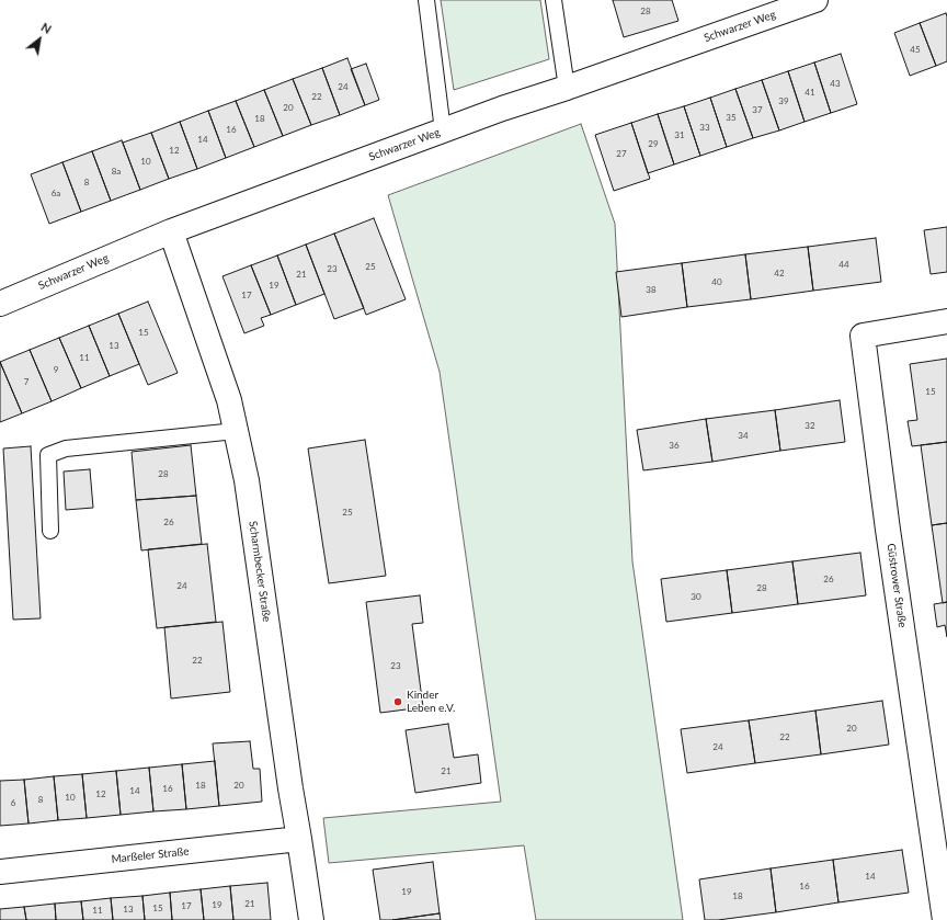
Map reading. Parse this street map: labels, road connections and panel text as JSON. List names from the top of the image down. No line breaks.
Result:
{"streets":{"street":["Schwarzer Weg","Scharmbecker Straße","Güstrower Straße","Marßeler Straße"]},"crossings":[["Schwarzer Weg","Scharmbecker Straße"],["Scharmbecker Straße","Marßeler Straße"]],"places":["Kinder Leben e.V."],"house_numbers":["28","45","43","24","41","22","39","20","37","35","18","33","16","31","14","29","12","27","10","8a","8","6a","44","25","23","42","21","40","19","38","17","15","13","11","9","7","15","32","34","36","28","25","26","26","24","28","30","22","23","20","22","24","21","18","20","16","14","12","10","8","6","14","16","19","18","21","19","17","15","13","11"],"north":"top right"}
